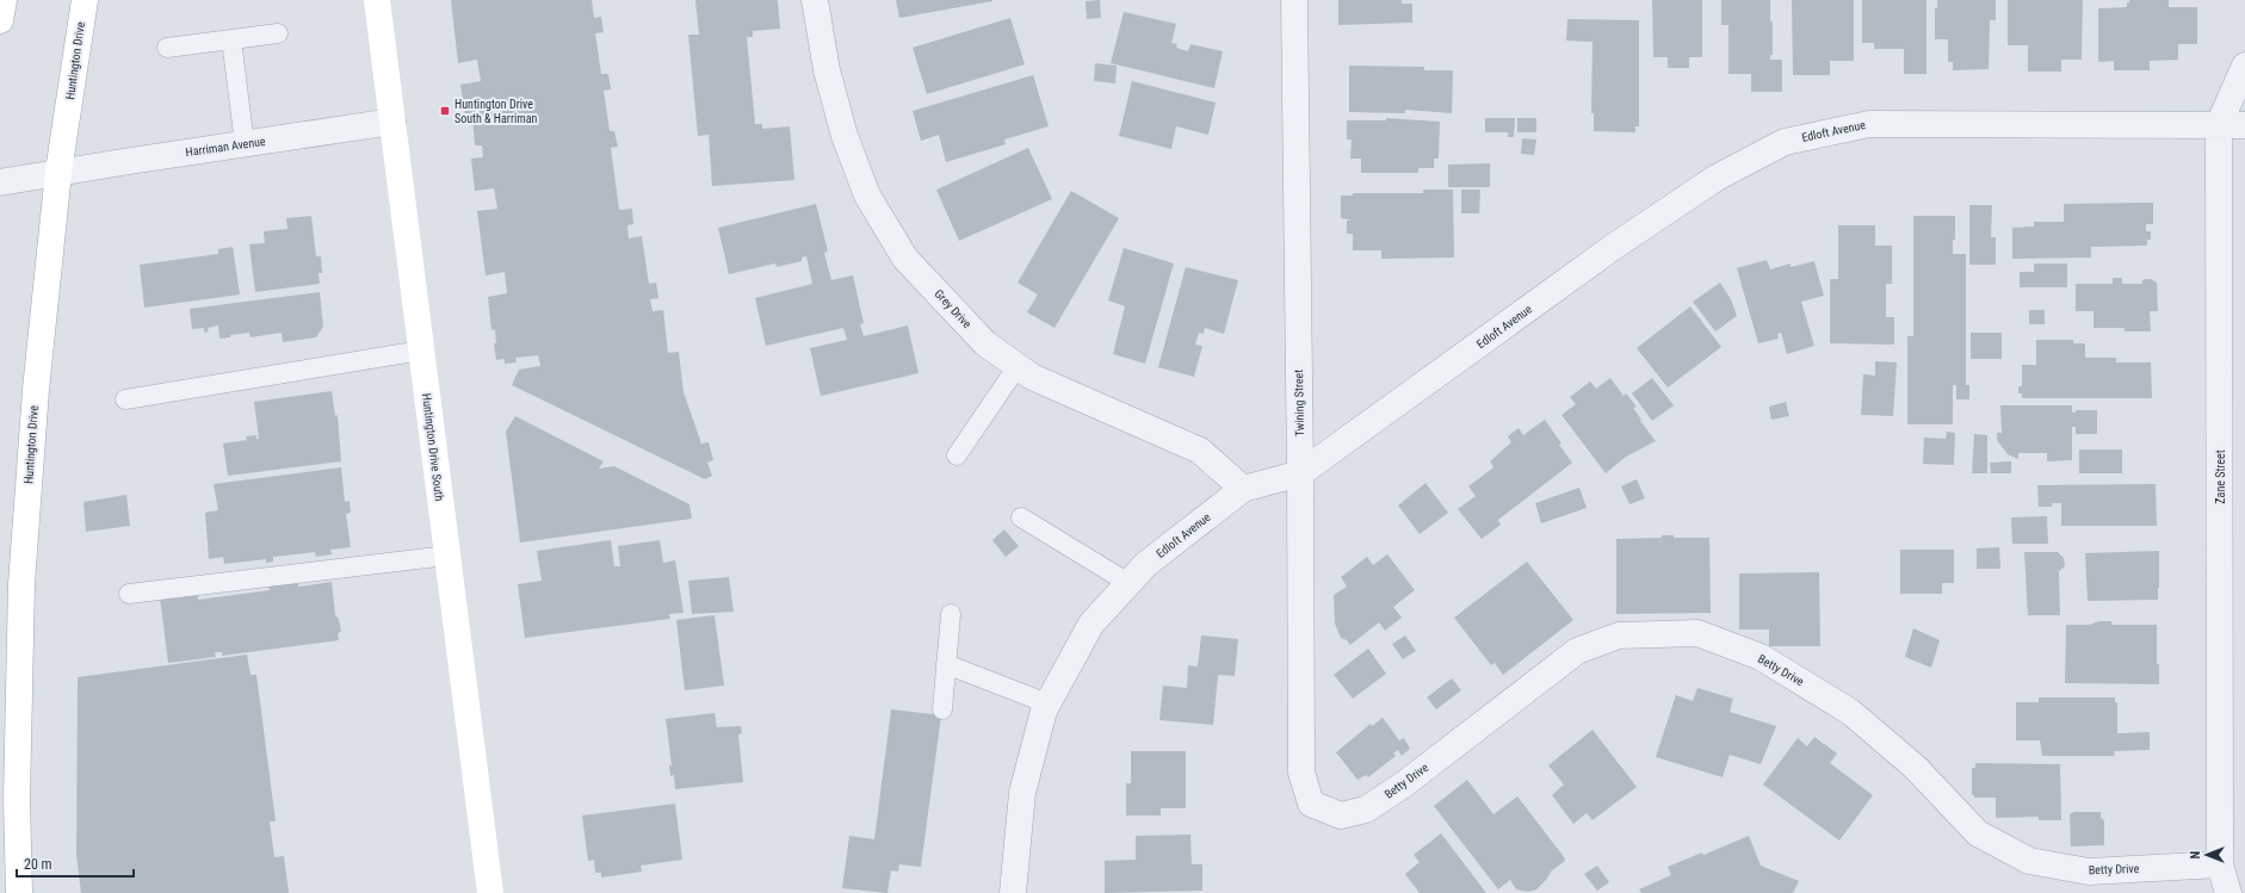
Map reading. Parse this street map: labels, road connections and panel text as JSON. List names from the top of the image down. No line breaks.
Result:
{"streets":{"main road":["Huntington Drive","Huntington Drive South"],"street":["Edloft Avenue","Harriman Avenue","Grey Drive","Twining Street","Zane Street","Betty Drive"]},"crossings":[["Huntington Drive","Harriman Avenue"],["Edloft Avenue","Grey Drive"],["Edloft Avenue","Twining Street"],["Edloft Avenue","Zane Street"],["Harriman Avenue","Huntington Drive South"],["Twining Street","Betty Drive"],["Zane Street","Betty Drive"]],"places":{"transit":["Huntington Drive South & Harriman"]},"scale_bar":"20 m","north":"left"}
